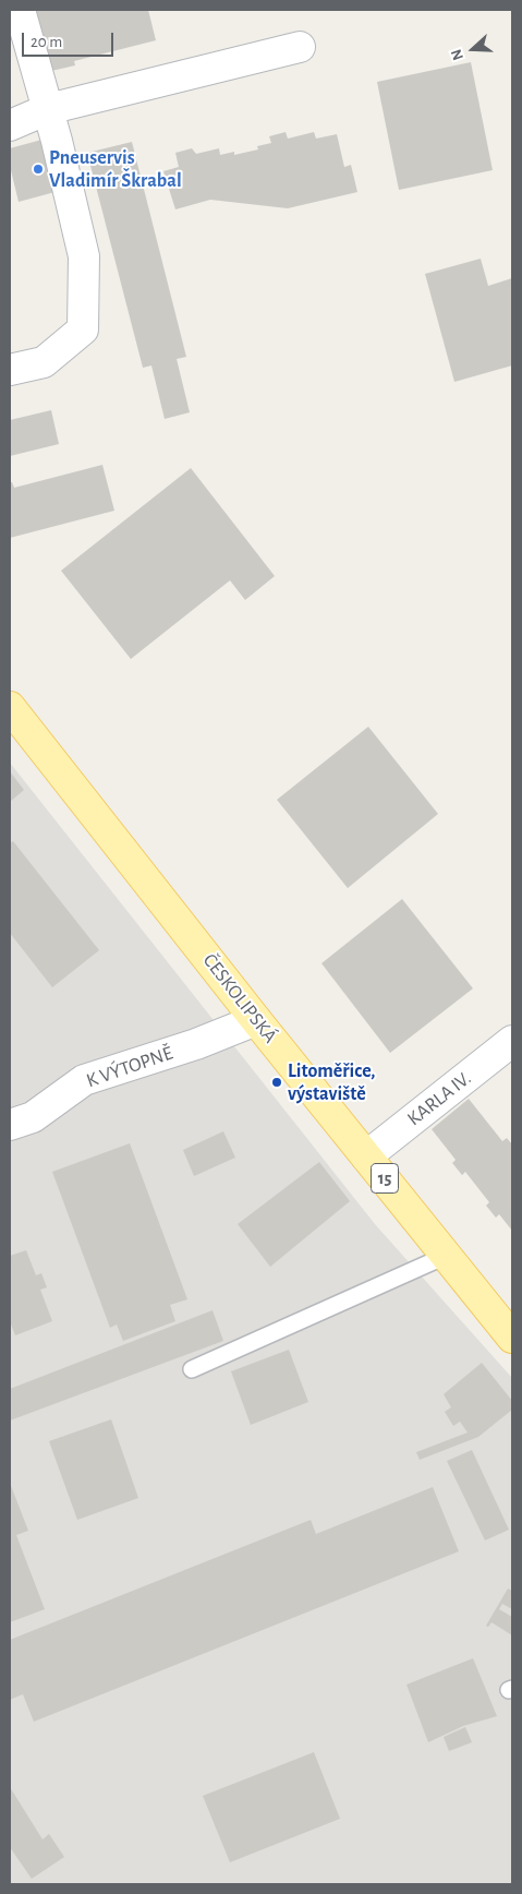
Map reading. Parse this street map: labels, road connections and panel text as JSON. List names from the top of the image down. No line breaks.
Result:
{"streets":{"main road":["ČESKOLIPSKÁ","15"],"street":["K VÝTOPNĚ","KARLA IV."]},"crossings":[["ČESKOLIPSKÁ","K VÝTOPNĚ"],["ČESKOLIPSKÁ","KARLA IV."]],"places":["Pneuservis Vladimír Škrabal","Litoměřice, výstaviště"],"scale_bar":"20 m","north":"left"}
